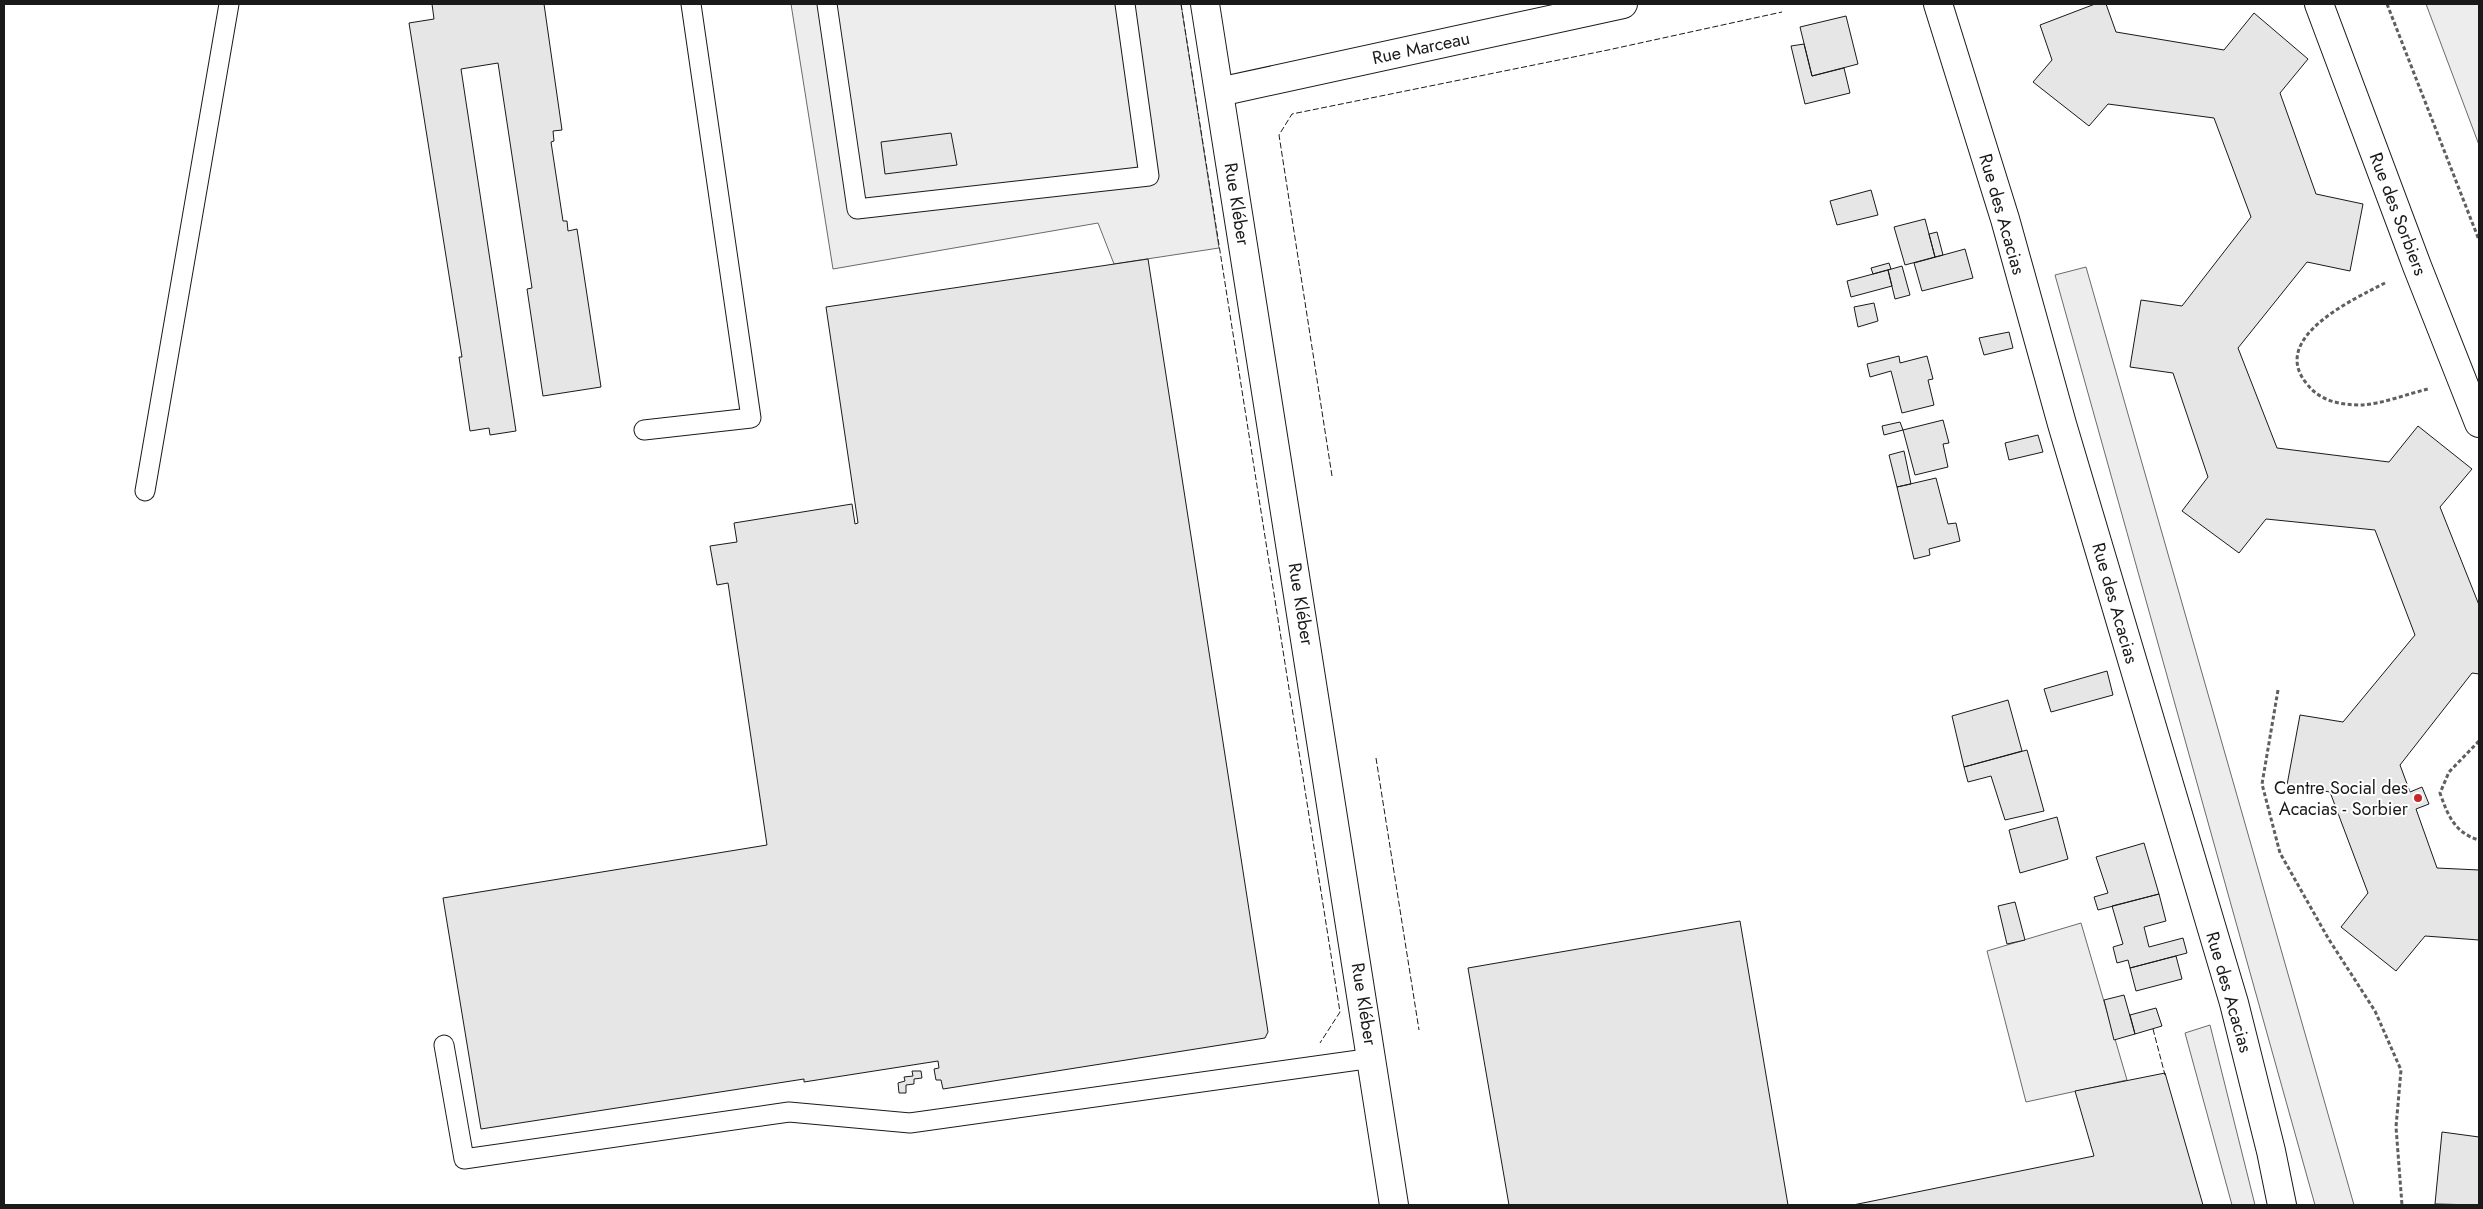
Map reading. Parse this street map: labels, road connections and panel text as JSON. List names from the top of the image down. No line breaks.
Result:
{"streets":{"street":["Rue Marceau","Rue Kléber","Rue des Acacias","Rue des Sorbiers"]},"crossings":[["Rue Marceau","Rue Kléber"]],"places":["Centre Social des Acacias - Sorbier"]}
